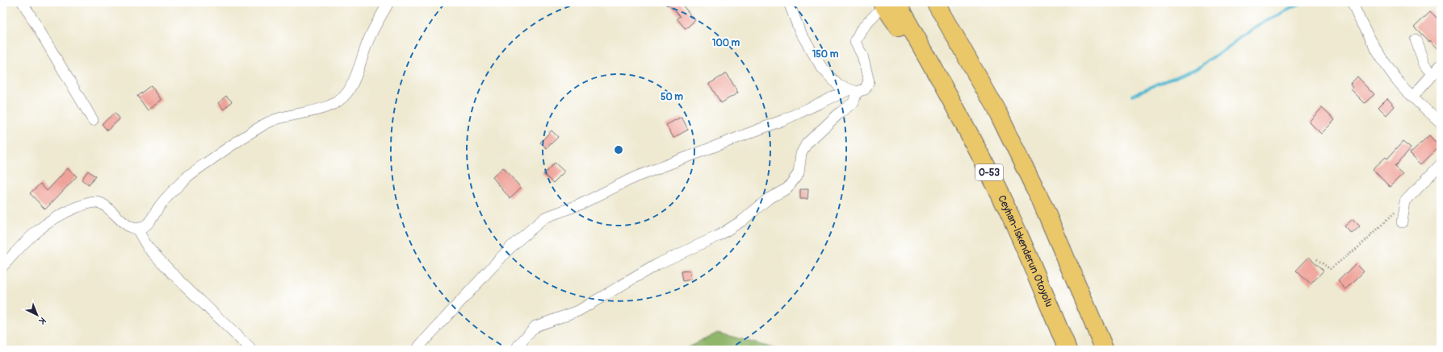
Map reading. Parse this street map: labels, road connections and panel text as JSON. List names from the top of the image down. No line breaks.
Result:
{"streets":{"highway":["O-53","Ceyhan-İskenderun Otoyolu"]},"north":"bottom right","rings":["100 m","150 m","50 m"]}
